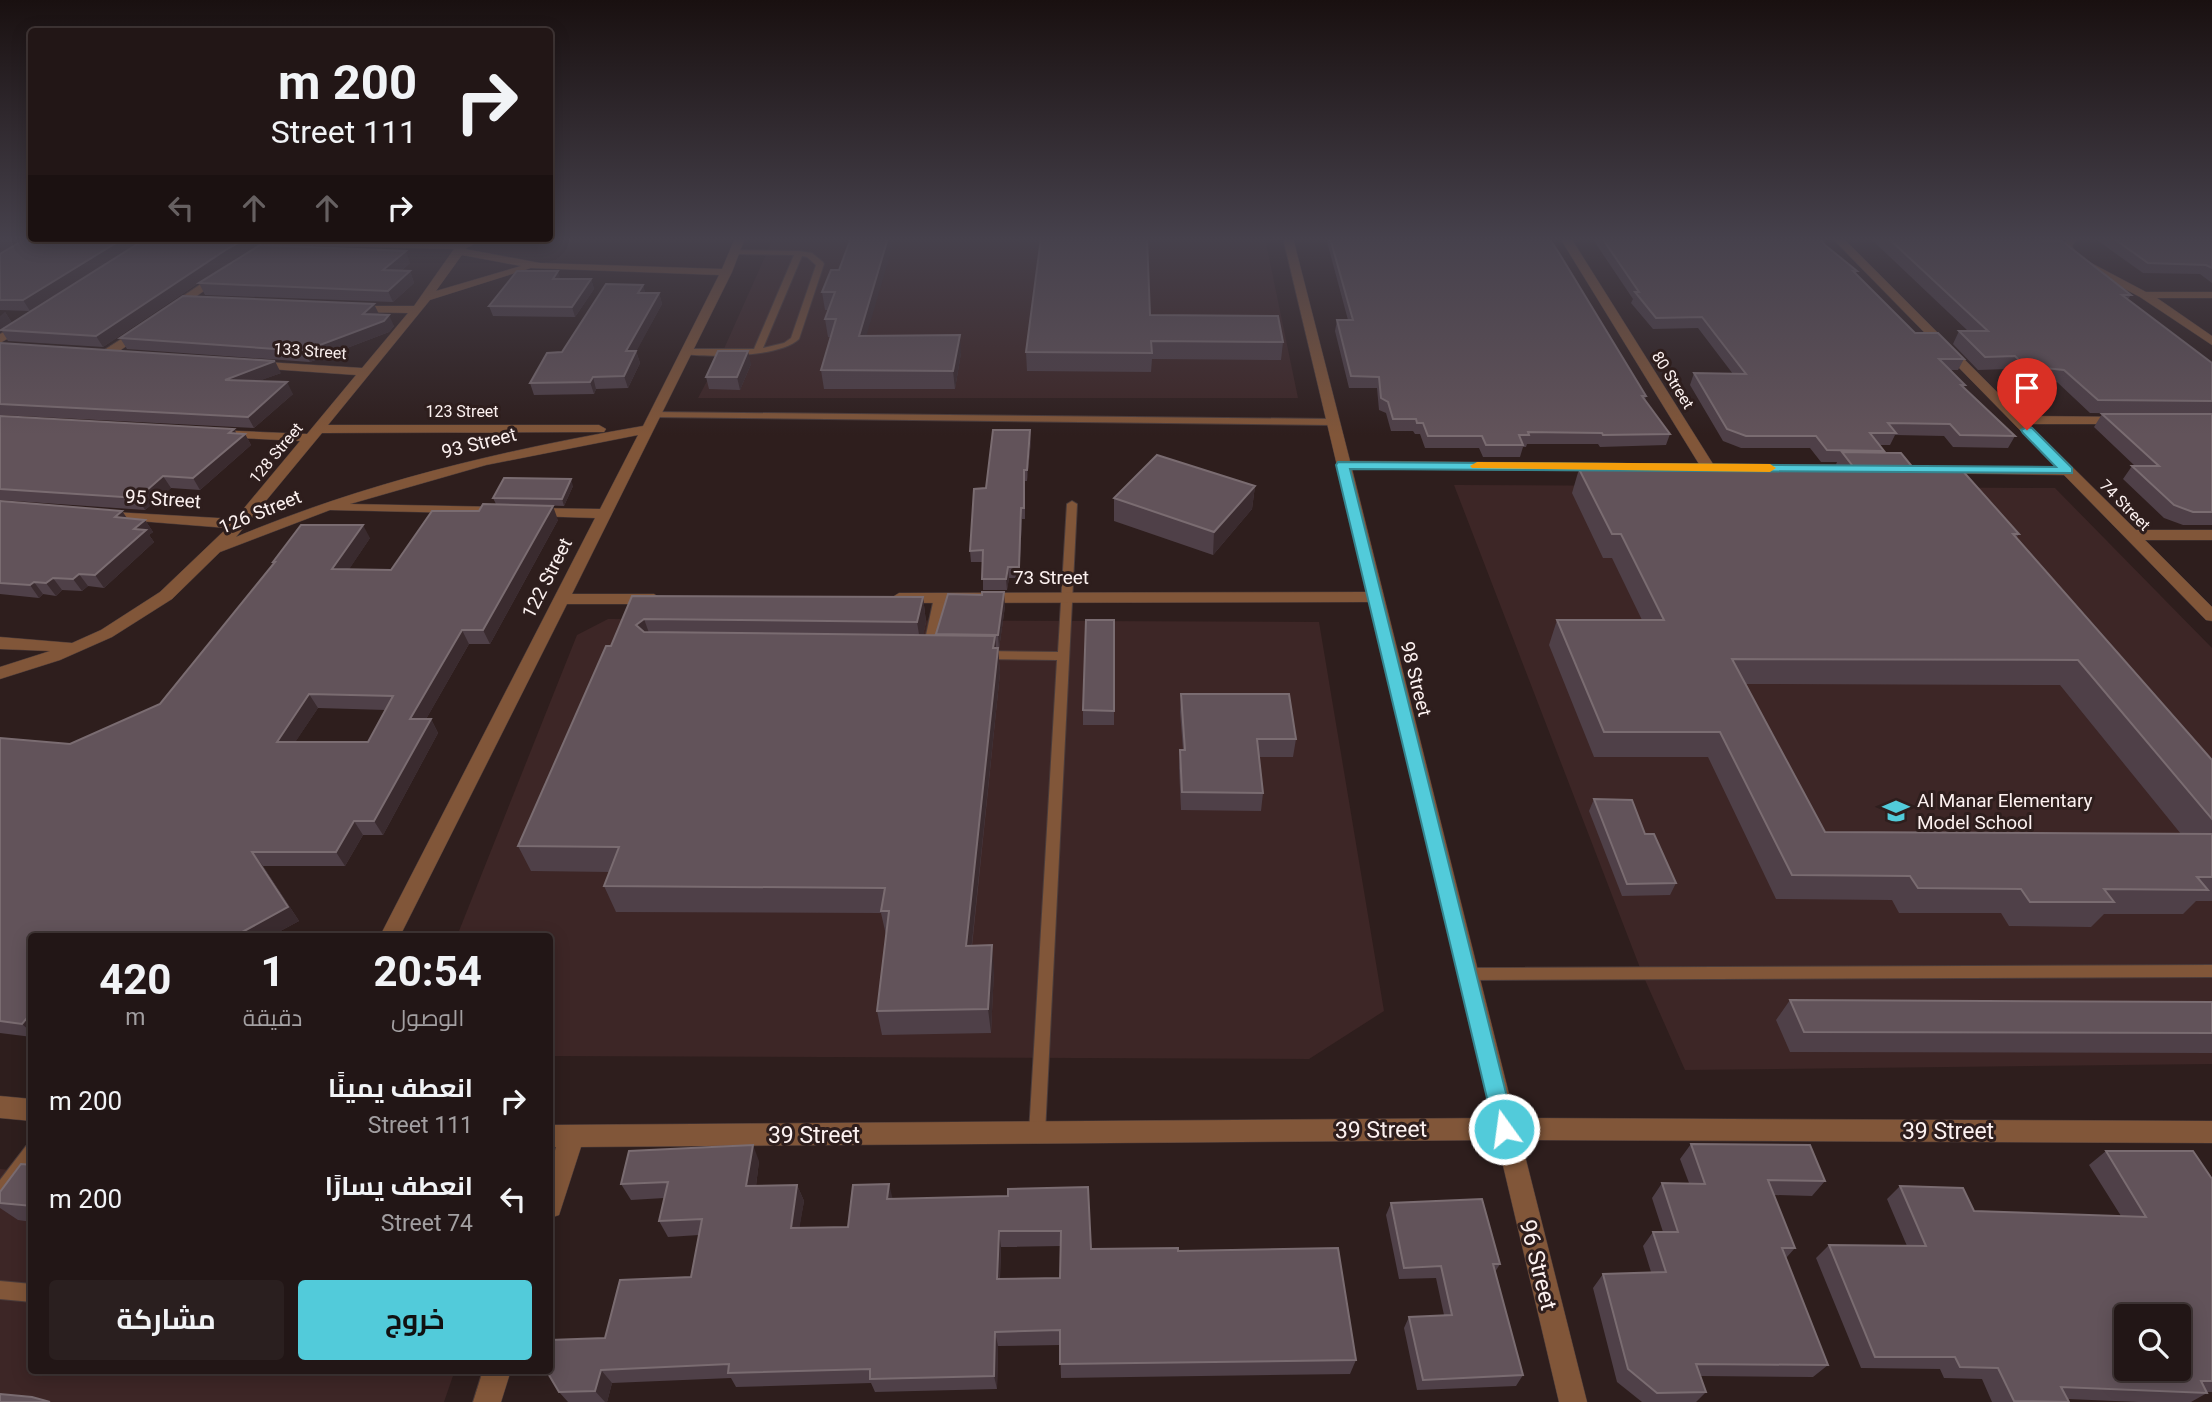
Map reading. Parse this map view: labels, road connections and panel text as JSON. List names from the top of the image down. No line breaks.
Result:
{"streets":{"street":["133 Street","80 Street","123 Street","93 Street","128 Street","95 Street","74 Street","126 Street","73 Street","122 Street","98 Street","39 Street","96 Street"]},"crossings":[["133 Street","128 Street"],["123 Street","93 Street"],["123 Street","128 Street"],["123 Street","122 Street"],["93 Street","126 Street"],["93 Street","122 Street"],["128 Street","95 Street"],["128 Street","126 Street"],["73 Street","98 Street"],["98 Street","39 Street"],["98 Street","96 Street"],["39 Street","96 Street"]],"places":{"school or university":["Al Manar Elementary Model School"]},"page":{"turn":["200 m","111 Street"],"eta":["20:54","الوصول","1","دقيقة","420","m"],"list":[{"name":"انعطف يمينًا","note":"111 Street","value":"200 m"},{"name":"انعطف يسارًا","note":"74 Street","value":"200 m"}],"buttons":["خروج","مشاركة"]}}
